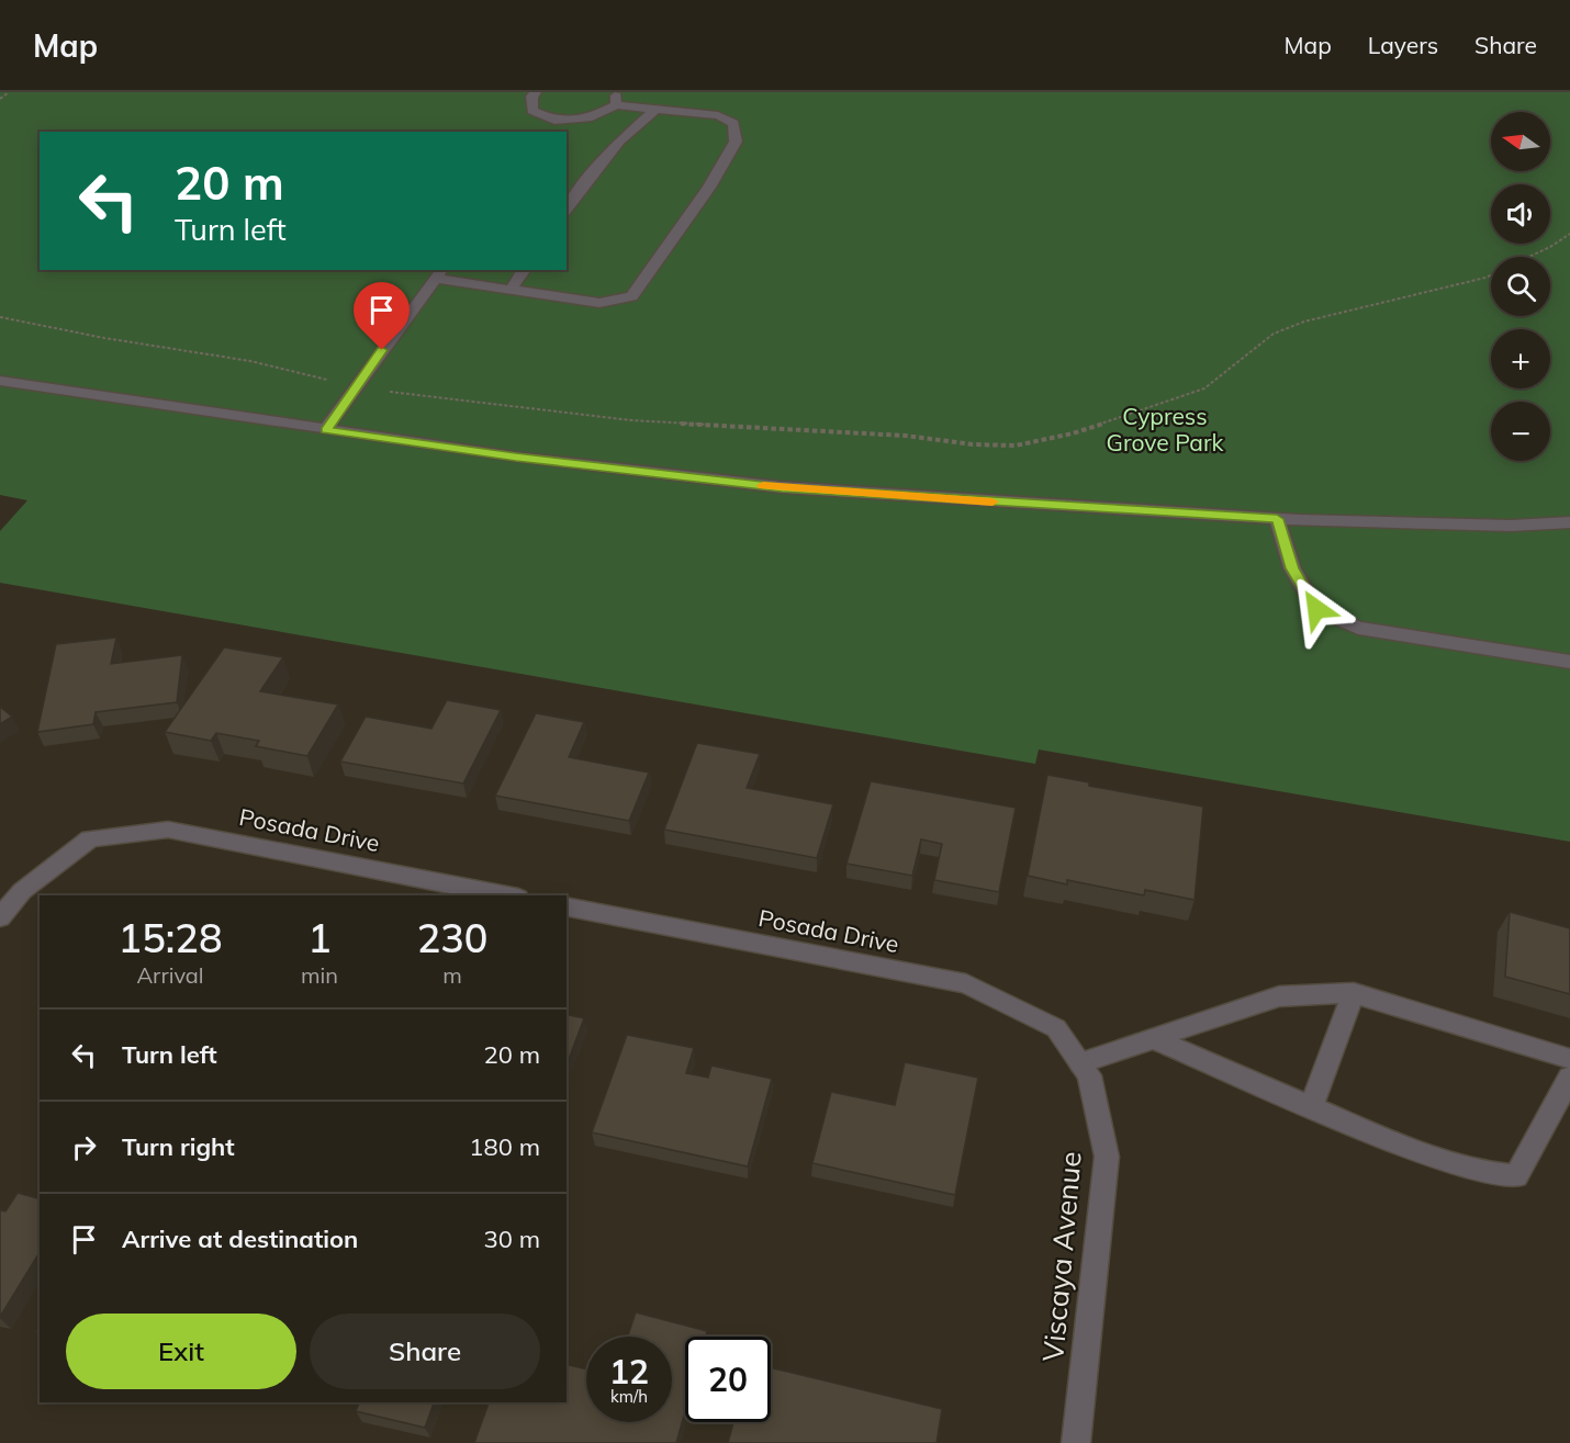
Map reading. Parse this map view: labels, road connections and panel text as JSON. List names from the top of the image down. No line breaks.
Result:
{"streets":{"street":["Posada Drive","Viscaya Avenue"]},"crossings":[["Posada Drive","Viscaya Avenue"]],"parks":["Cypress Grove Park"],"north":"left","page":{"header":"Map","nav":["Map","Layers","Share"],"map_buttons":["+","−"],"turn":["20 m","Turn left"],"eta":["15:28","Arrival","1","min","230","m"],"list":[{"name":"Turn left","value":"20 m"},{"name":"Turn right","value":"180 m"},{"name":"Arrive at destination","value":"30 m"}],"buttons":["Exit","Share"],"speed":"12 km/h","limit":"20"}}
